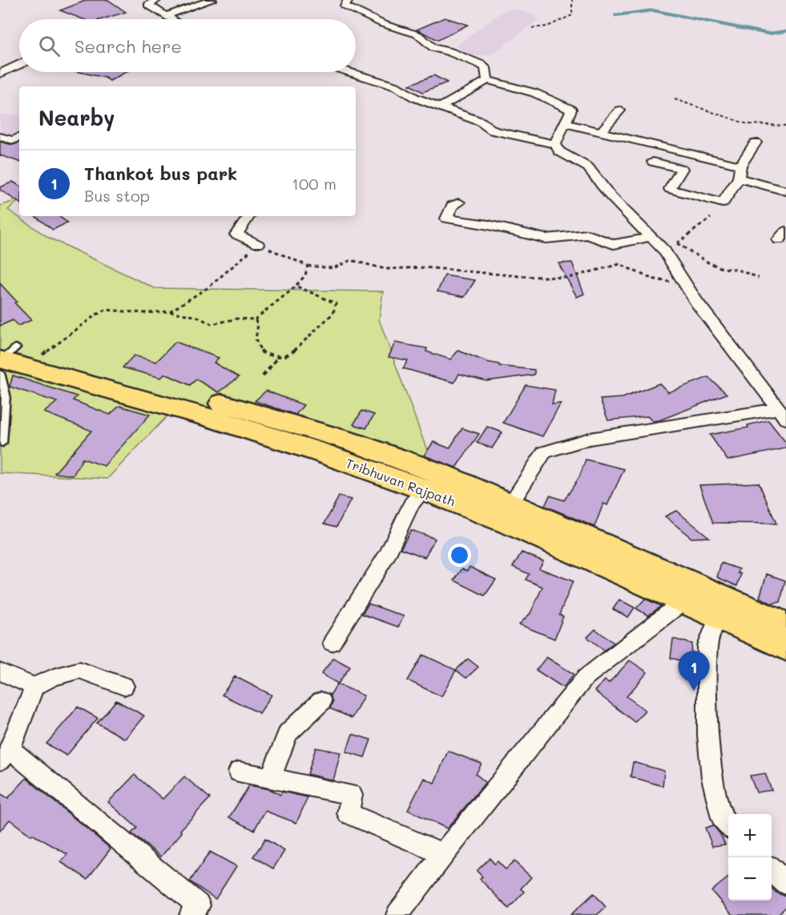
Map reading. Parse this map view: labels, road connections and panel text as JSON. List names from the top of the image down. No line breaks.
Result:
{"streets":{"highway":["Tribhuvan Rajpath"]},"page":{"search":"Search here","heading":"Nearby","list":[{"mark":"1","name":"Thankot bus park","note":"Bus stop","value":"100 m"}],"pins":"1","map_buttons":["+","−"]}}
